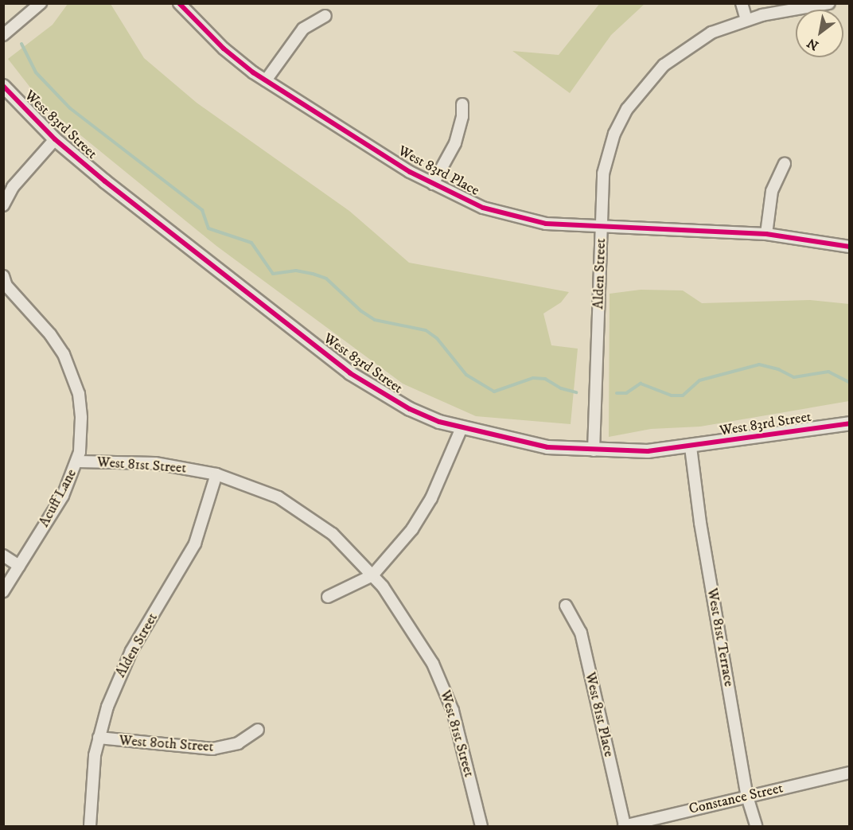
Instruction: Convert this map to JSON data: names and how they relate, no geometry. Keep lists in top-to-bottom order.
{
  "streets": {
    "street": [
      "West 83rd Street",
      "West 83rd Place",
      "Alden Street",
      "West 81st Street",
      "Acuff Lane",
      "West 81st Terrace",
      "West 81st Place",
      "West 80th Street",
      "Constance Street"
    ]
  },
  "crossings": [
    ["West 83rd Street", "Alden Street"],
    ["West 83rd Street", "West 81st Terrace"],
    ["West 83rd Place", "Alden Street"],
    ["Alden Street", "West 81st Street"],
    ["Alden Street", "West 80th Street"],
    ["West 81st Street", "Acuff Lane"],
    ["West 81st Terrace", "Constance Street"],
    ["West 81st Place", "Constance Street"]
  ],
  "north": "bottom left"
}
